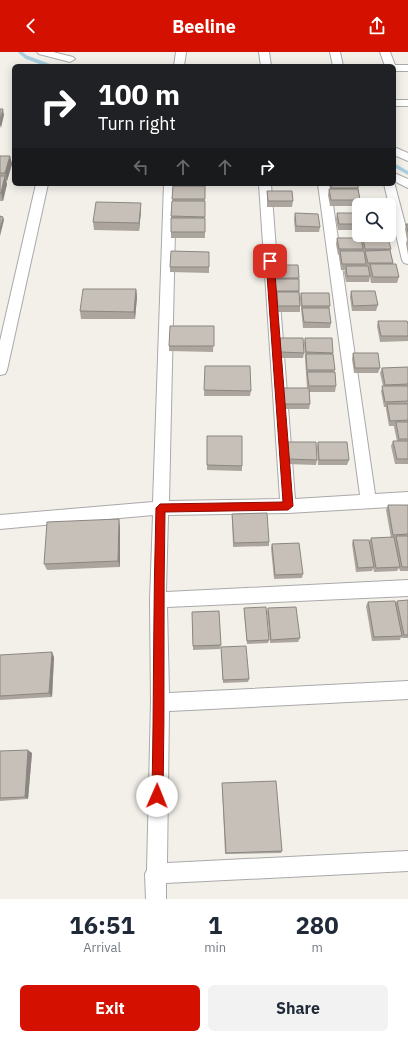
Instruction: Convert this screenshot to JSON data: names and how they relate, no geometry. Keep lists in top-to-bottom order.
{
  "page": {
    "header": "Beeline",
    "turn": ["100 m", "Turn right"],
    "eta": [
      "16:51",
      "Arrival",
      "1",
      "min",
      "280",
      "m"
    ],
    "buttons": ["Exit", "Share"]
  }
}
